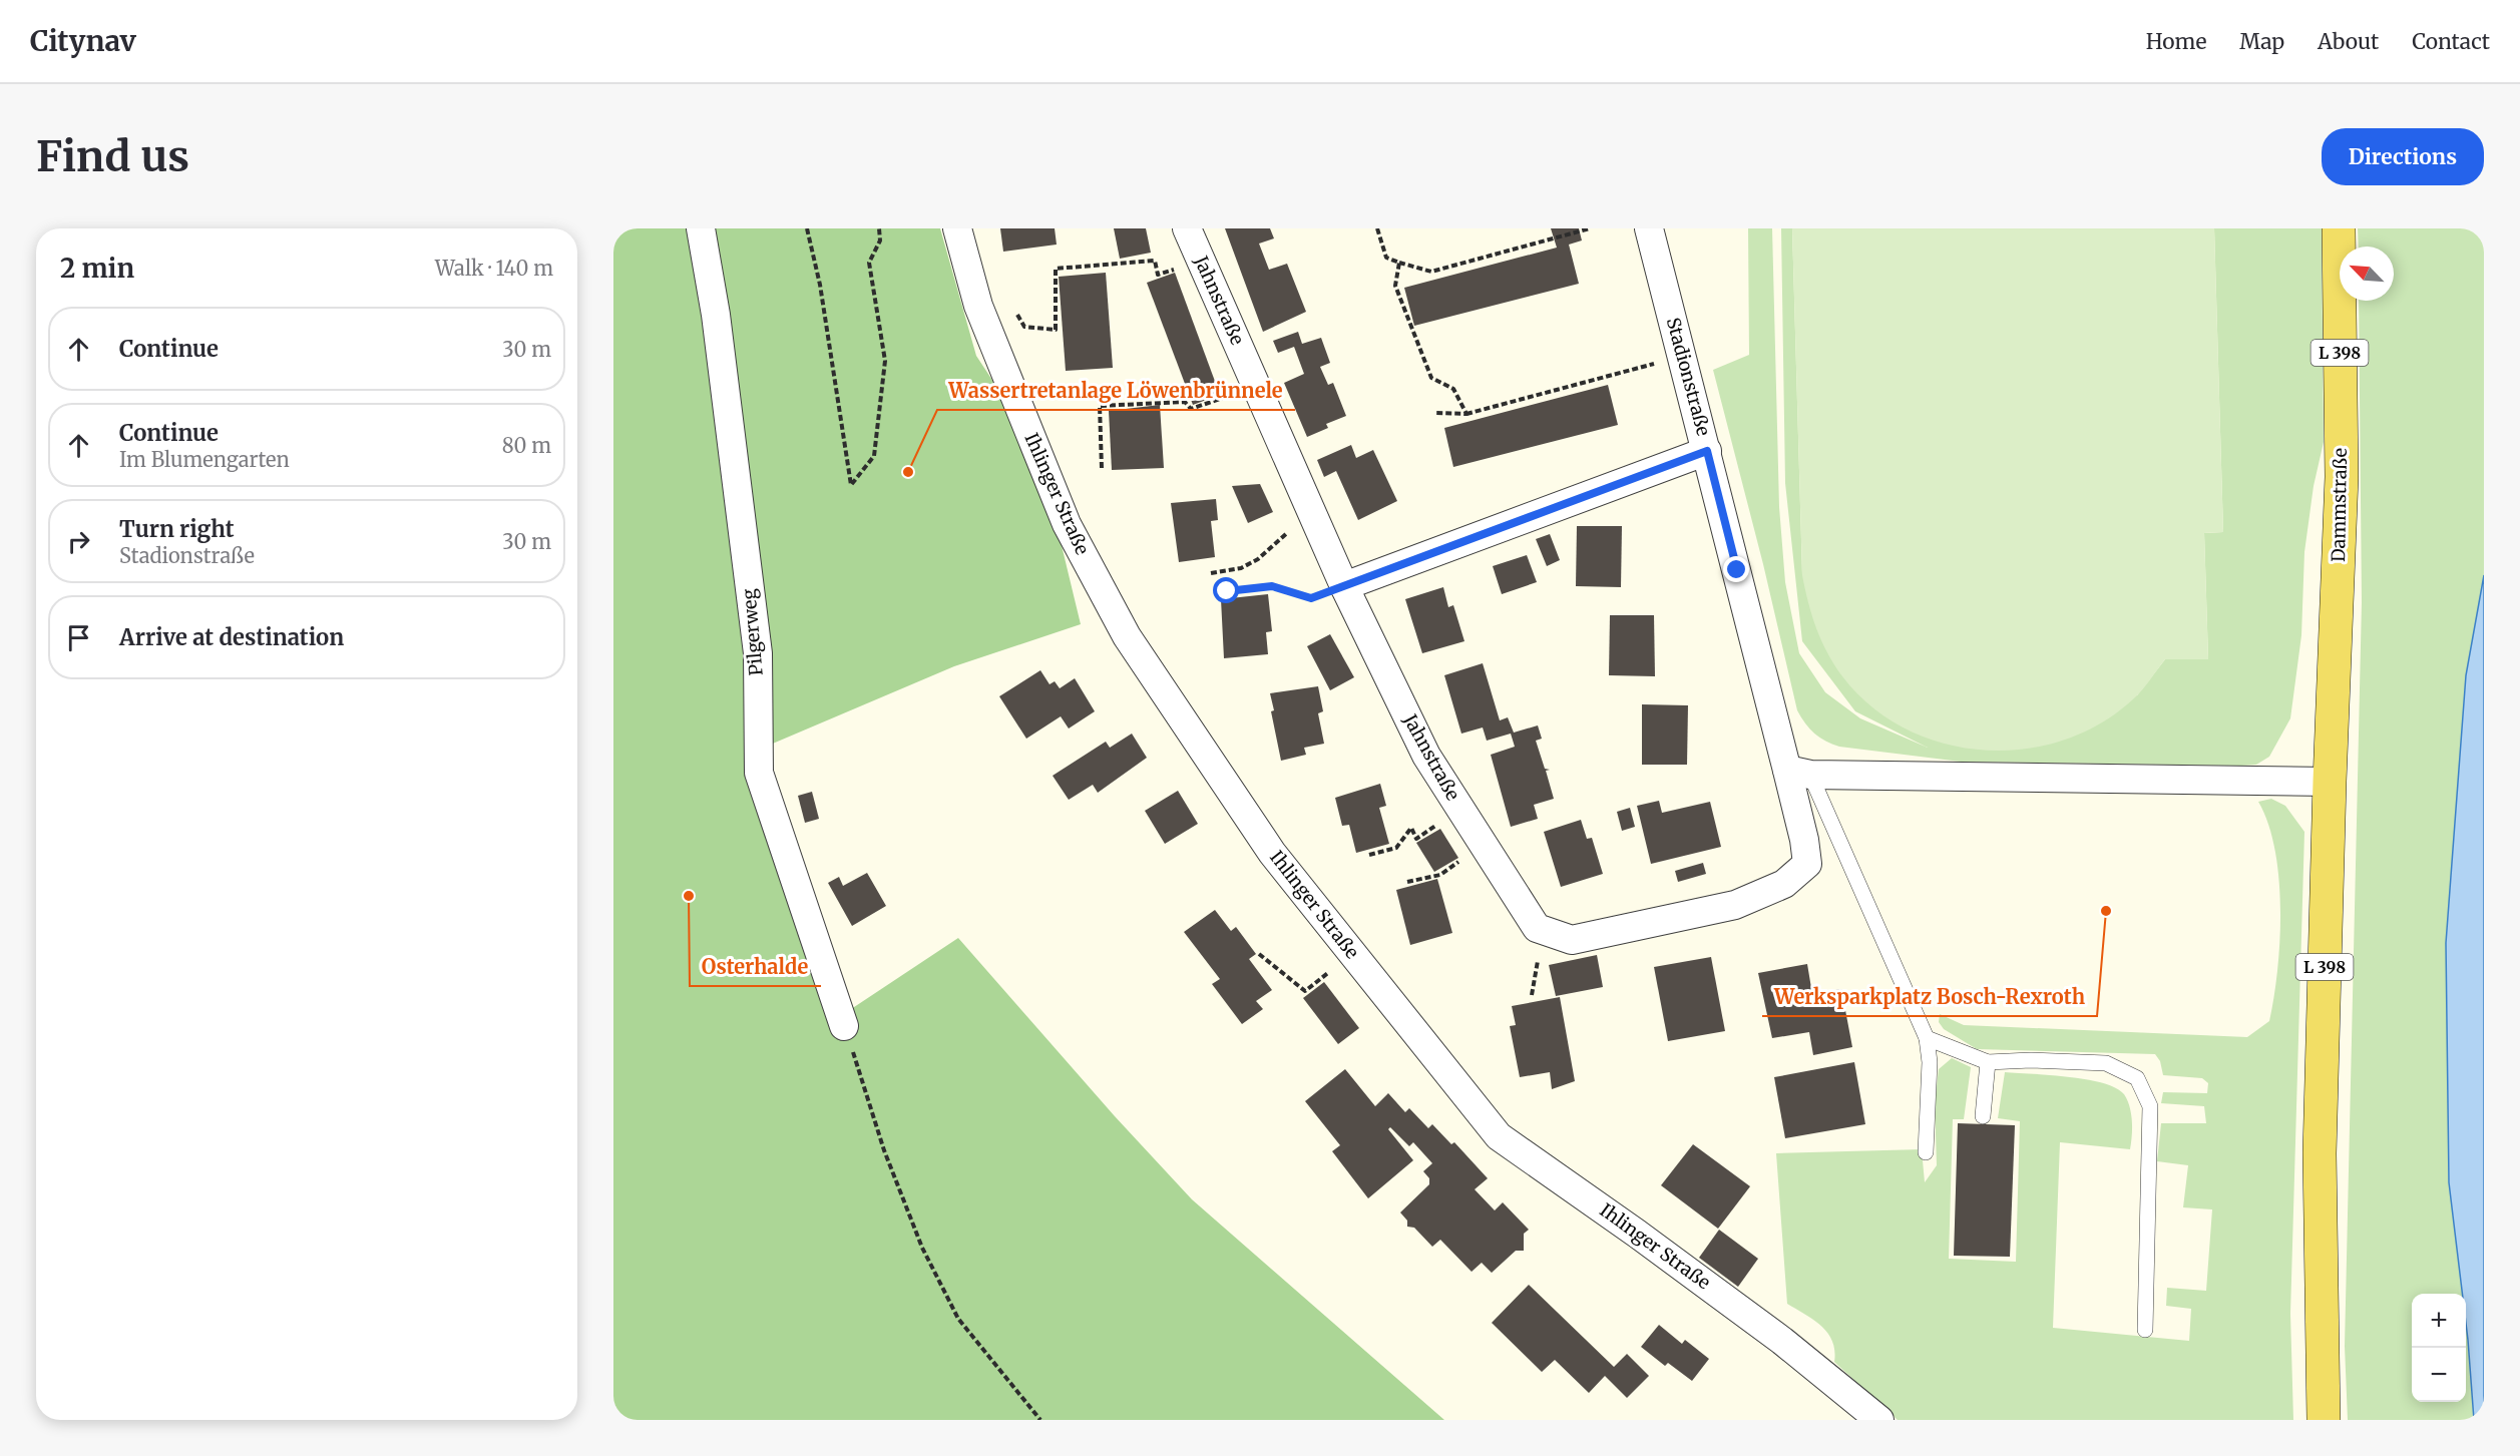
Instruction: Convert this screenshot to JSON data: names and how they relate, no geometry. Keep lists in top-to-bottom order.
{
  "streets": {
    "main road": ["L 398", "Dammstraße"],
    "street": [
      "Jahnstraße",
      "Stadionstraße",
      "Ihlinger Straße",
      "Pilgerweg"
    ]
  },
  "crossings": [
    ["Jahnstraße", "Stadionstraße"],
    ["L 398", "Dammstraße"]
  ],
  "places": ["Wassertretanlage Löwenbrünnele", "Osterhalde", "Werksparkplatz Bosch-Rexroth"],
  "north": "top left",
  "page": {
    "header": "Citynav",
    "nav": [
      "Home",
      "Map",
      "About",
      "Contact"
    ],
    "buttons": "Directions",
    "title": "Find us",
    "heading": ["2 min", "Walk · 140 m"],
    "list": [
      ["Continue", "30 m"],
      ["Continue", "Im Blumengarten", "80 m"],
      ["Turn right", "Stadionstraße", "30 m"],
      "Arrive at destination"
    ],
    "map_buttons": ["+", "−"]
  }
}
